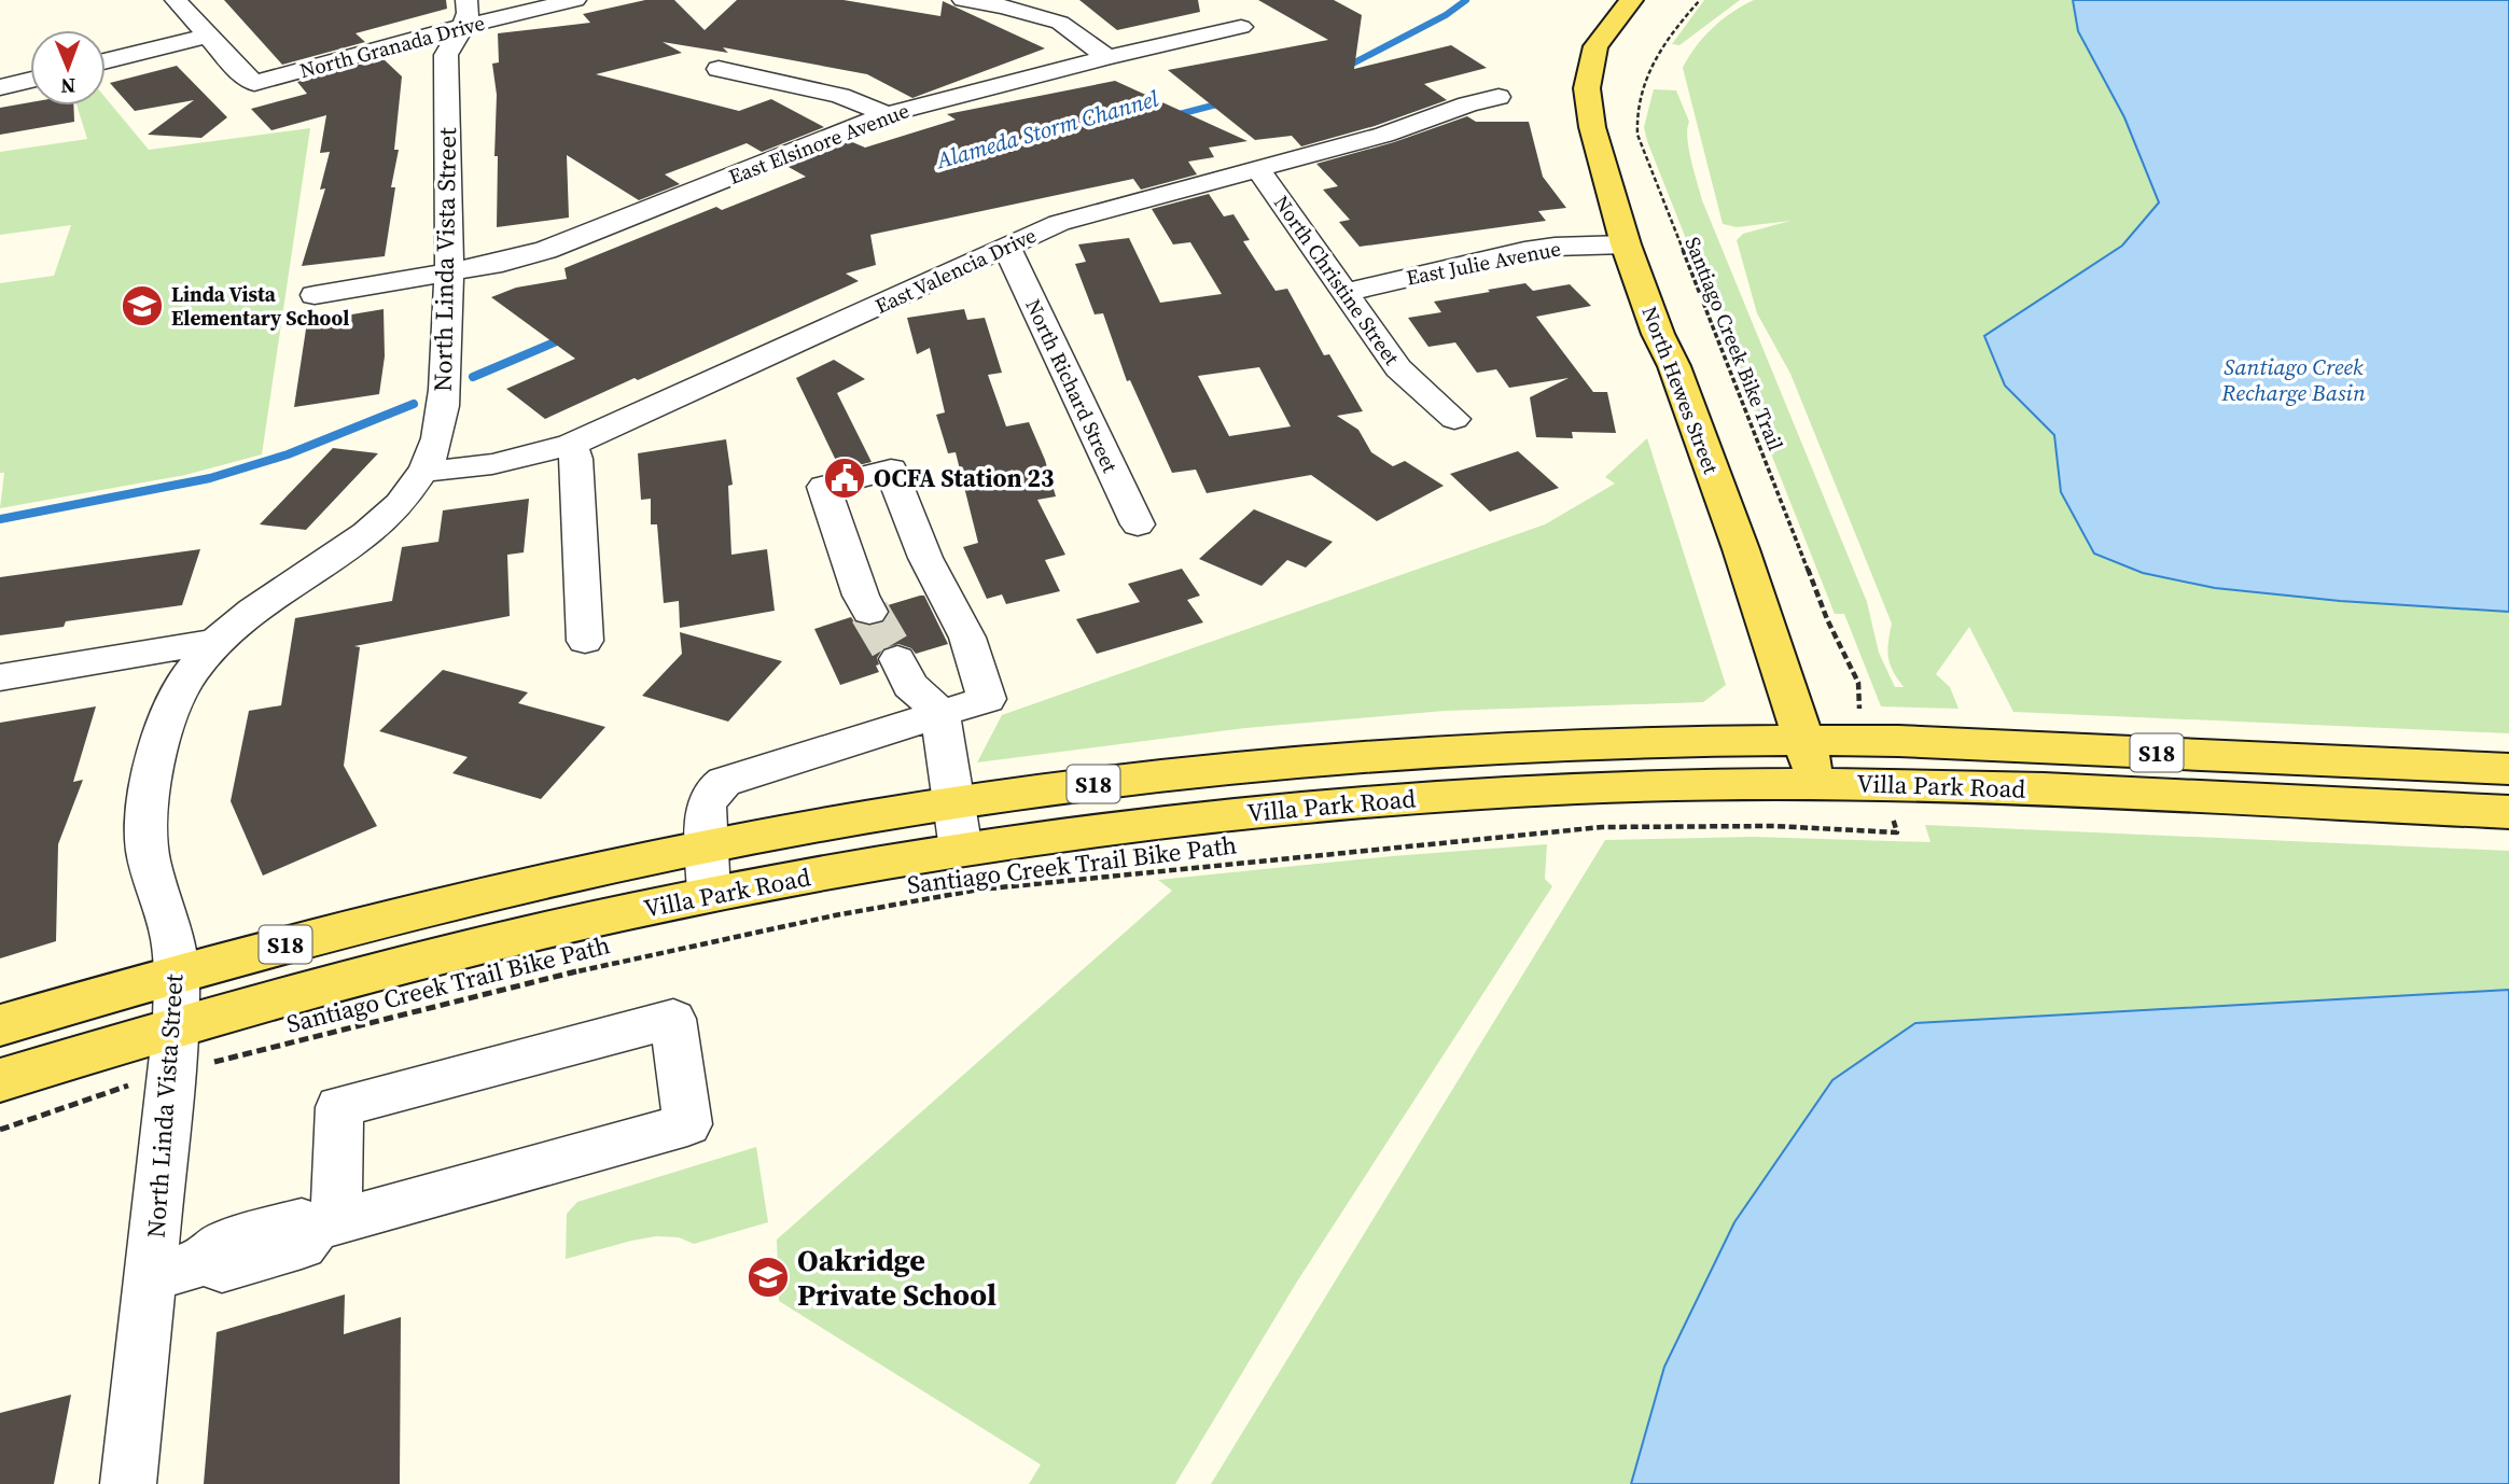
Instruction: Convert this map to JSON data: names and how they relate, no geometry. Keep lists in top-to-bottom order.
{
  "streets": {
    "main road": ["North Hewes Street", "S18", "Villa Park Road"],
    "street": [
      "North Granada Drive",
      "East Elsinore Avenue",
      "North Linda Vista Street",
      "East Julie Avenue",
      "East Valencia Drive",
      "North Christine Street",
      "North Richard Street"
    ],
    "path": ["Santiago Creek Bike Trail", "Santiago Creek Trail Bike Path"]
  },
  "crossings": [
    ["North Granada Drive", "North Linda Vista Street"],
    ["East Elsinore Avenue", "North Linda Vista Street"],
    ["North Linda Vista Street", "East Valencia Drive"],
    ["North Linda Vista Street", "S18"],
    ["North Linda Vista Street", "Villa Park Road"],
    ["East Julie Avenue", "North Christine Street"],
    ["East Julie Avenue", "North Hewes Street"],
    ["East Valencia Drive", "North Christine Street"],
    ["East Valencia Drive", "North Richard Street"],
    ["North Hewes Street", "Villa Park Road"],
    ["S18", "Villa Park Road"]
  ],
  "water": ["Alameda Storm Channel", "Santiago Creek Recharge Basin"],
  "places": {
    "school or university": ["Linda Vista Elementary School", "Oakridge Private School"],
    "public building": ["OCFA Station 23"]
  },
  "north": "bottom"
}
